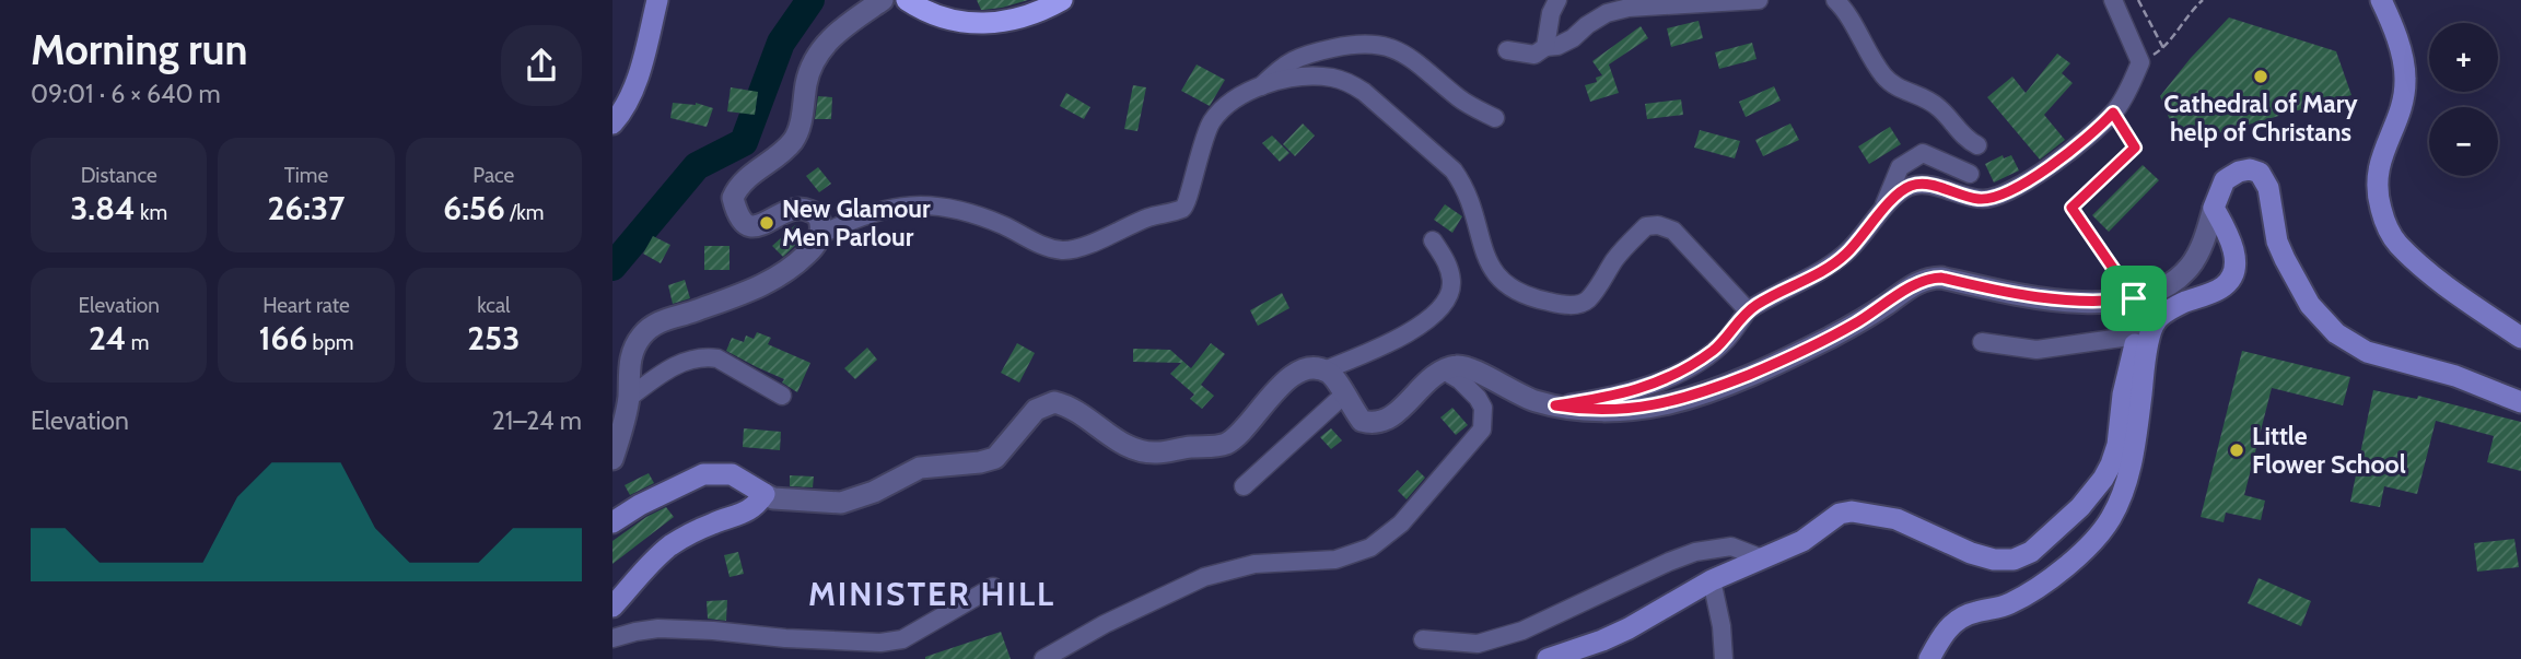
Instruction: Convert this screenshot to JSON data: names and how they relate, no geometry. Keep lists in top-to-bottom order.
{
  "districts": ["MINISTER HILL"],
  "places": ["Cathedral of Mary help of Christans", "New Glamour Men Parlour", "Little Flower School"],
  "page": {
    "heading": ["Morning run", "09:01 · 6 × 640 m"],
    "map_buttons": ["+", "−"],
    "stats": [
      ["Distance", "3.84 km"],
      ["Time", "26:37"],
      ["Pace", "6:56 /km"],
      ["Elevation", "24 m"],
      ["Heart rate", "166 bpm"],
      ["kcal", "253"]
    ],
    "chart": ["Elevation", "21–24 m"]
  }
}
